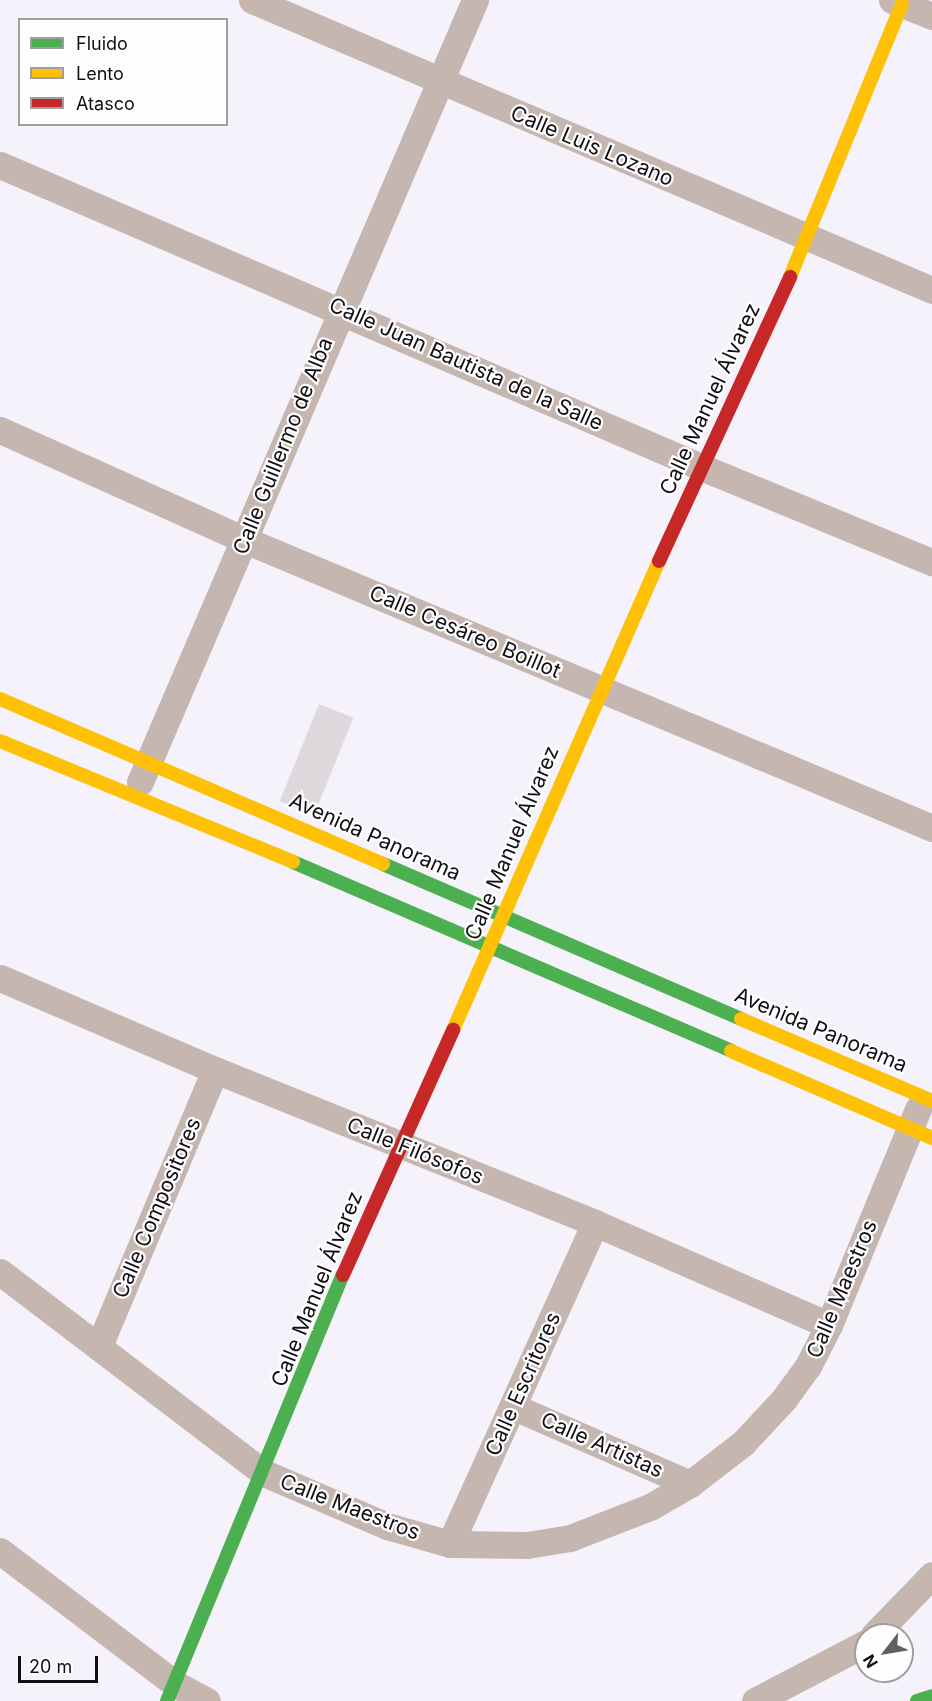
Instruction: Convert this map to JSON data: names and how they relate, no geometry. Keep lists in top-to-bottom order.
{
  "streets": {
    "street": [
      "Calle Luis Lozano",
      "Calle Juan Bautista de la Salle",
      "Calle Manuel Álvarez",
      "Calle Guillermo de Alba",
      "Calle Cesáreo Boillot",
      "Avenida Panorama",
      "Calle Filósofos",
      "Calle Compositores",
      "Calle Maestros",
      "Calle Escritores",
      "Calle Artistas"
    ]
  },
  "crossings": [
    ["Calle Luis Lozano", "Calle Manuel Álvarez"],
    ["Calle Luis Lozano", "Calle Guillermo de Alba"],
    ["Calle Juan Bautista de la Salle", "Calle Manuel Álvarez"],
    ["Calle Juan Bautista de la Salle", "Calle Guillermo de Alba"],
    ["Calle Manuel Álvarez", "Calle Cesáreo Boillot"],
    ["Calle Manuel Álvarez", "Avenida Panorama"],
    ["Calle Manuel Álvarez", "Calle Filósofos"],
    ["Calle Manuel Álvarez", "Calle Maestros"],
    ["Calle Guillermo de Alba", "Calle Cesáreo Boillot"],
    ["Calle Guillermo de Alba", "Avenida Panorama"],
    ["Avenida Panorama", "Calle Maestros"],
    ["Calle Filósofos", "Calle Compositores"],
    ["Calle Filósofos", "Calle Maestros"],
    ["Calle Filósofos", "Calle Escritores"],
    ["Calle Compositores", "Calle Maestros"],
    ["Calle Maestros", "Calle Escritores"],
    ["Calle Maestros", "Calle Artistas"],
    ["Calle Escritores", "Calle Artistas"]
  ],
  "legend": ["Fluido", "Lento", "Atasco"],
  "scale_bar": "20 m",
  "north": "bottom left"
}
